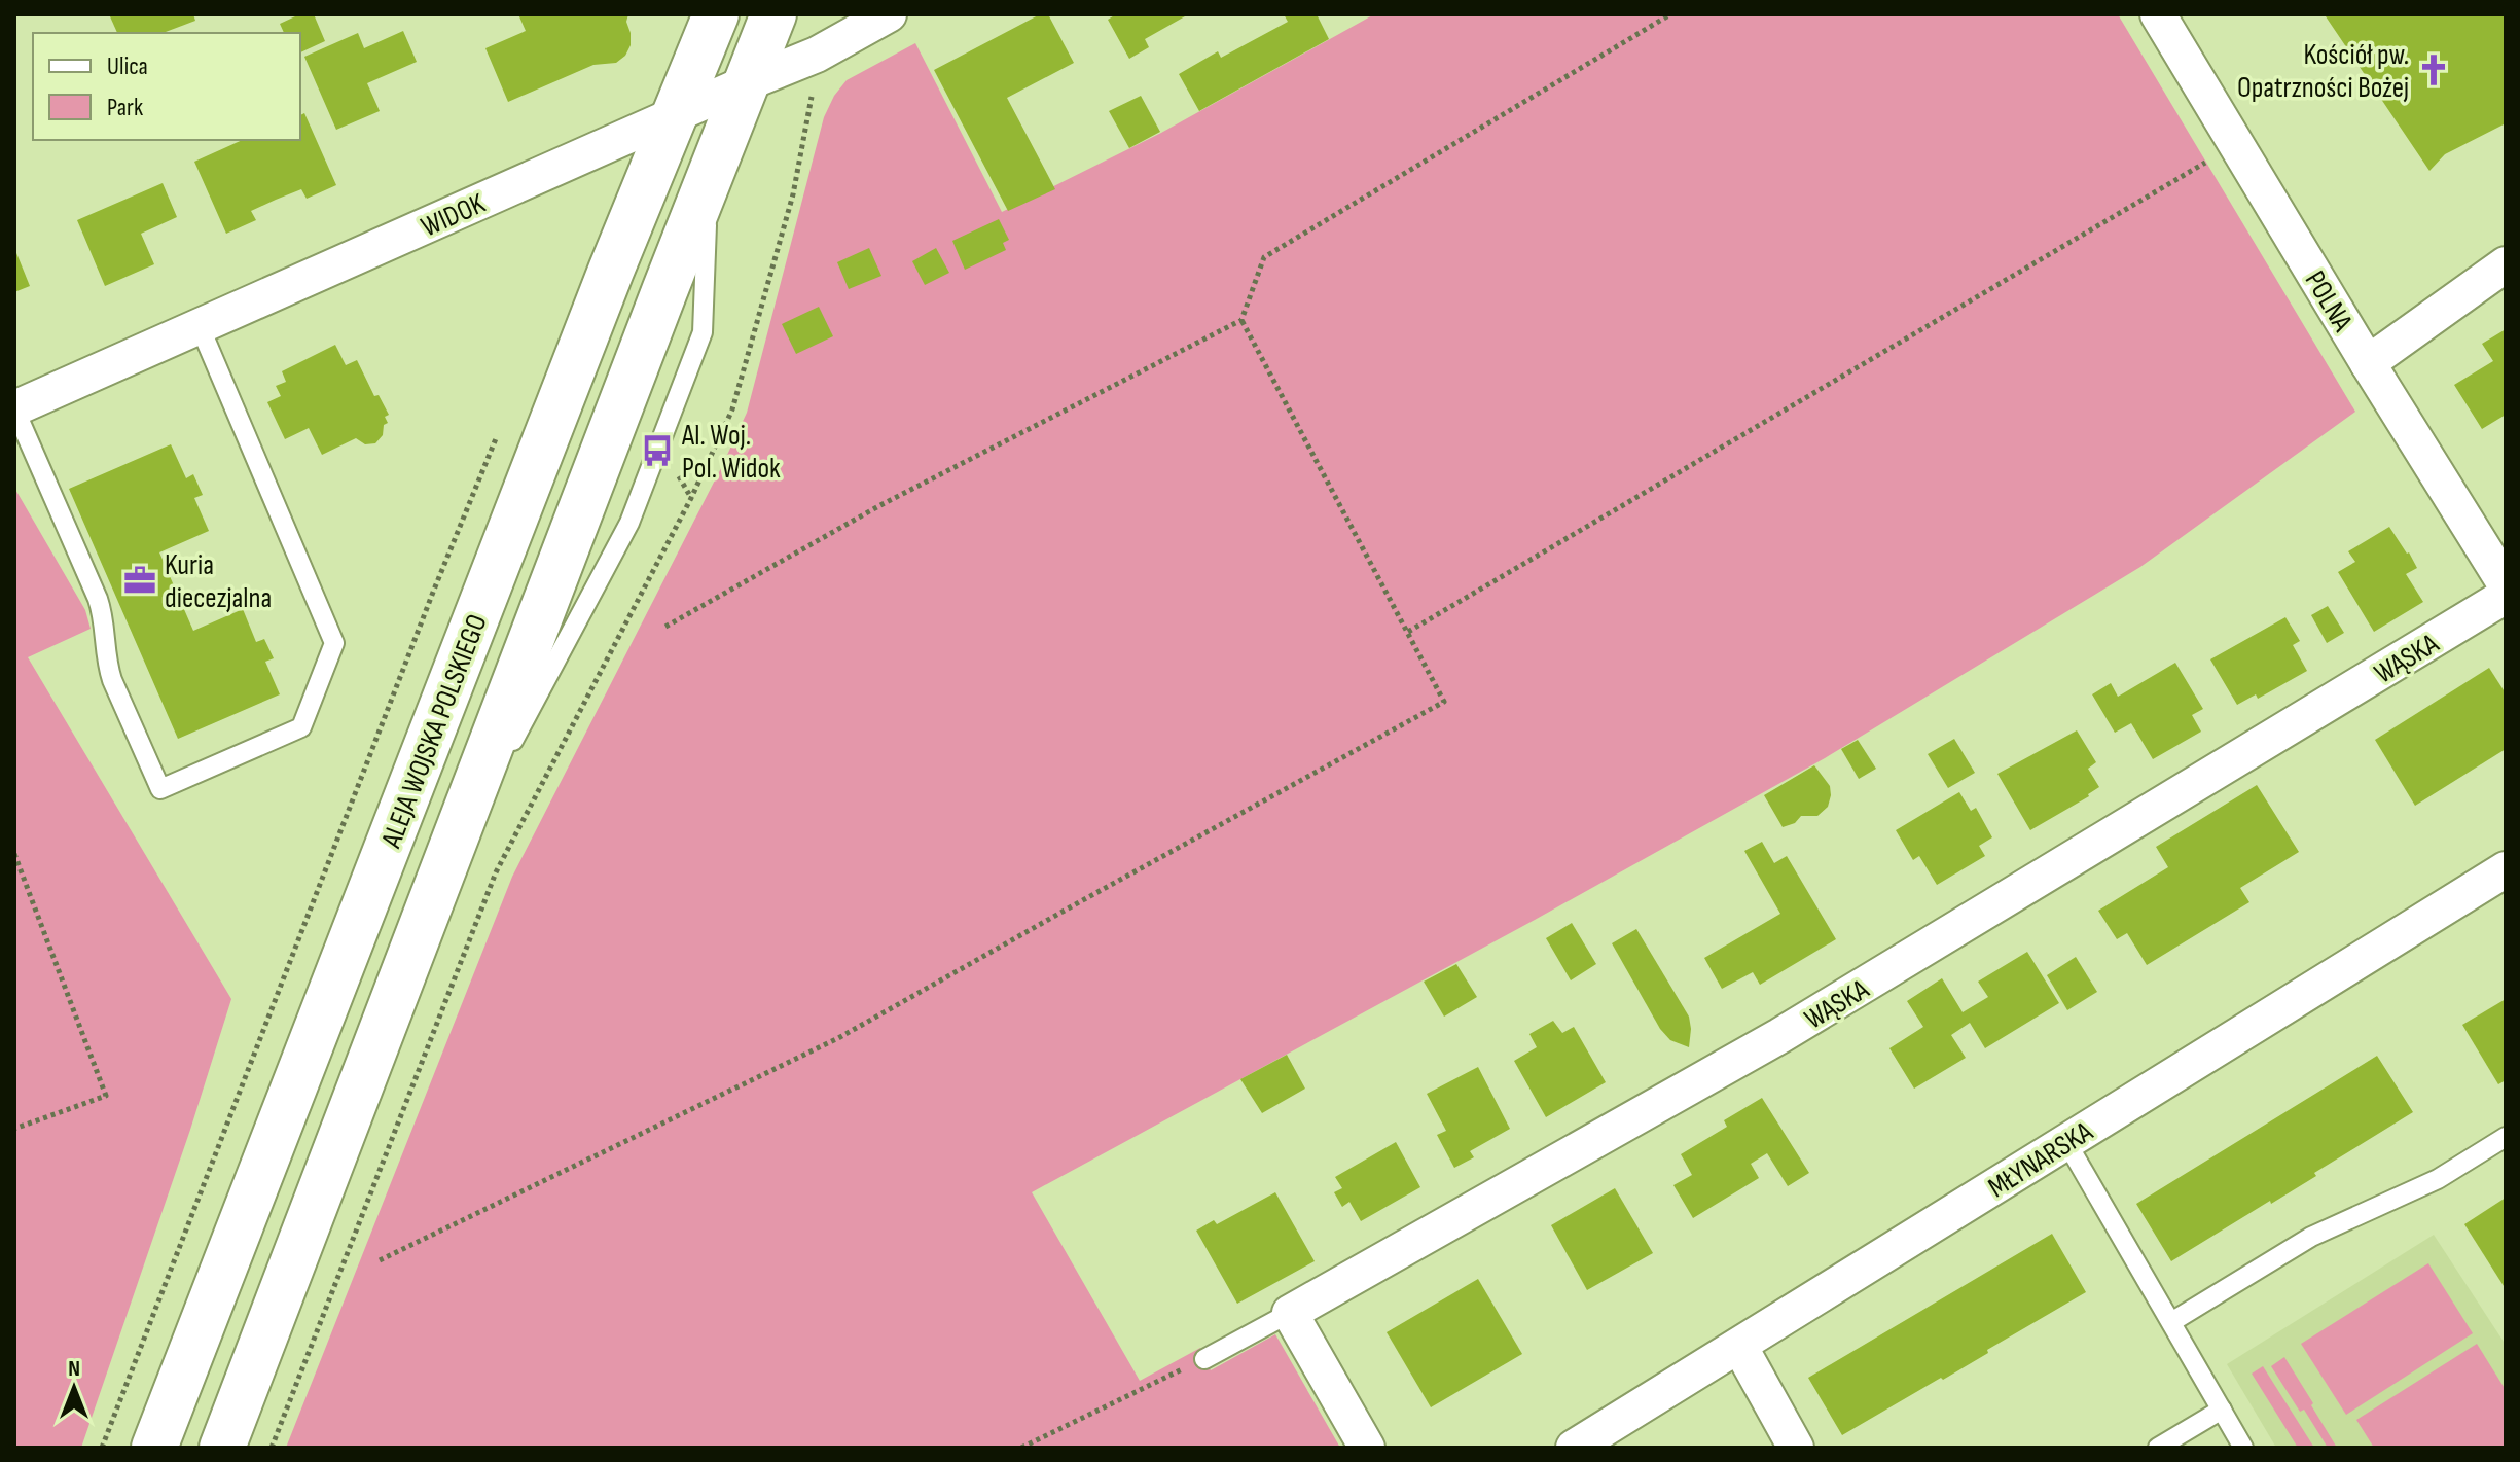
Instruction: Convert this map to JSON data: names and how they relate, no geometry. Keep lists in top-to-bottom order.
{
  "streets": {
    "main road": ["ALEJA WOJSKA POLSKIEGO"],
    "street": [
      "WIDOK",
      "POLNA",
      "WĄSKA",
      "MŁYNARSKA"
    ]
  },
  "crossings": [
    ["WIDOK", "ALEJA WOJSKA POLSKIEGO"]
  ],
  "places": {
    "church": ["Kościół pw. Opatrzności Bożej"],
    "bus stop": ["Al. Woj. Pol. Widok"],
    "office": ["Kuria diecezjalna"]
  },
  "legend": ["Ulica", "Park"],
  "north": "top"
}
